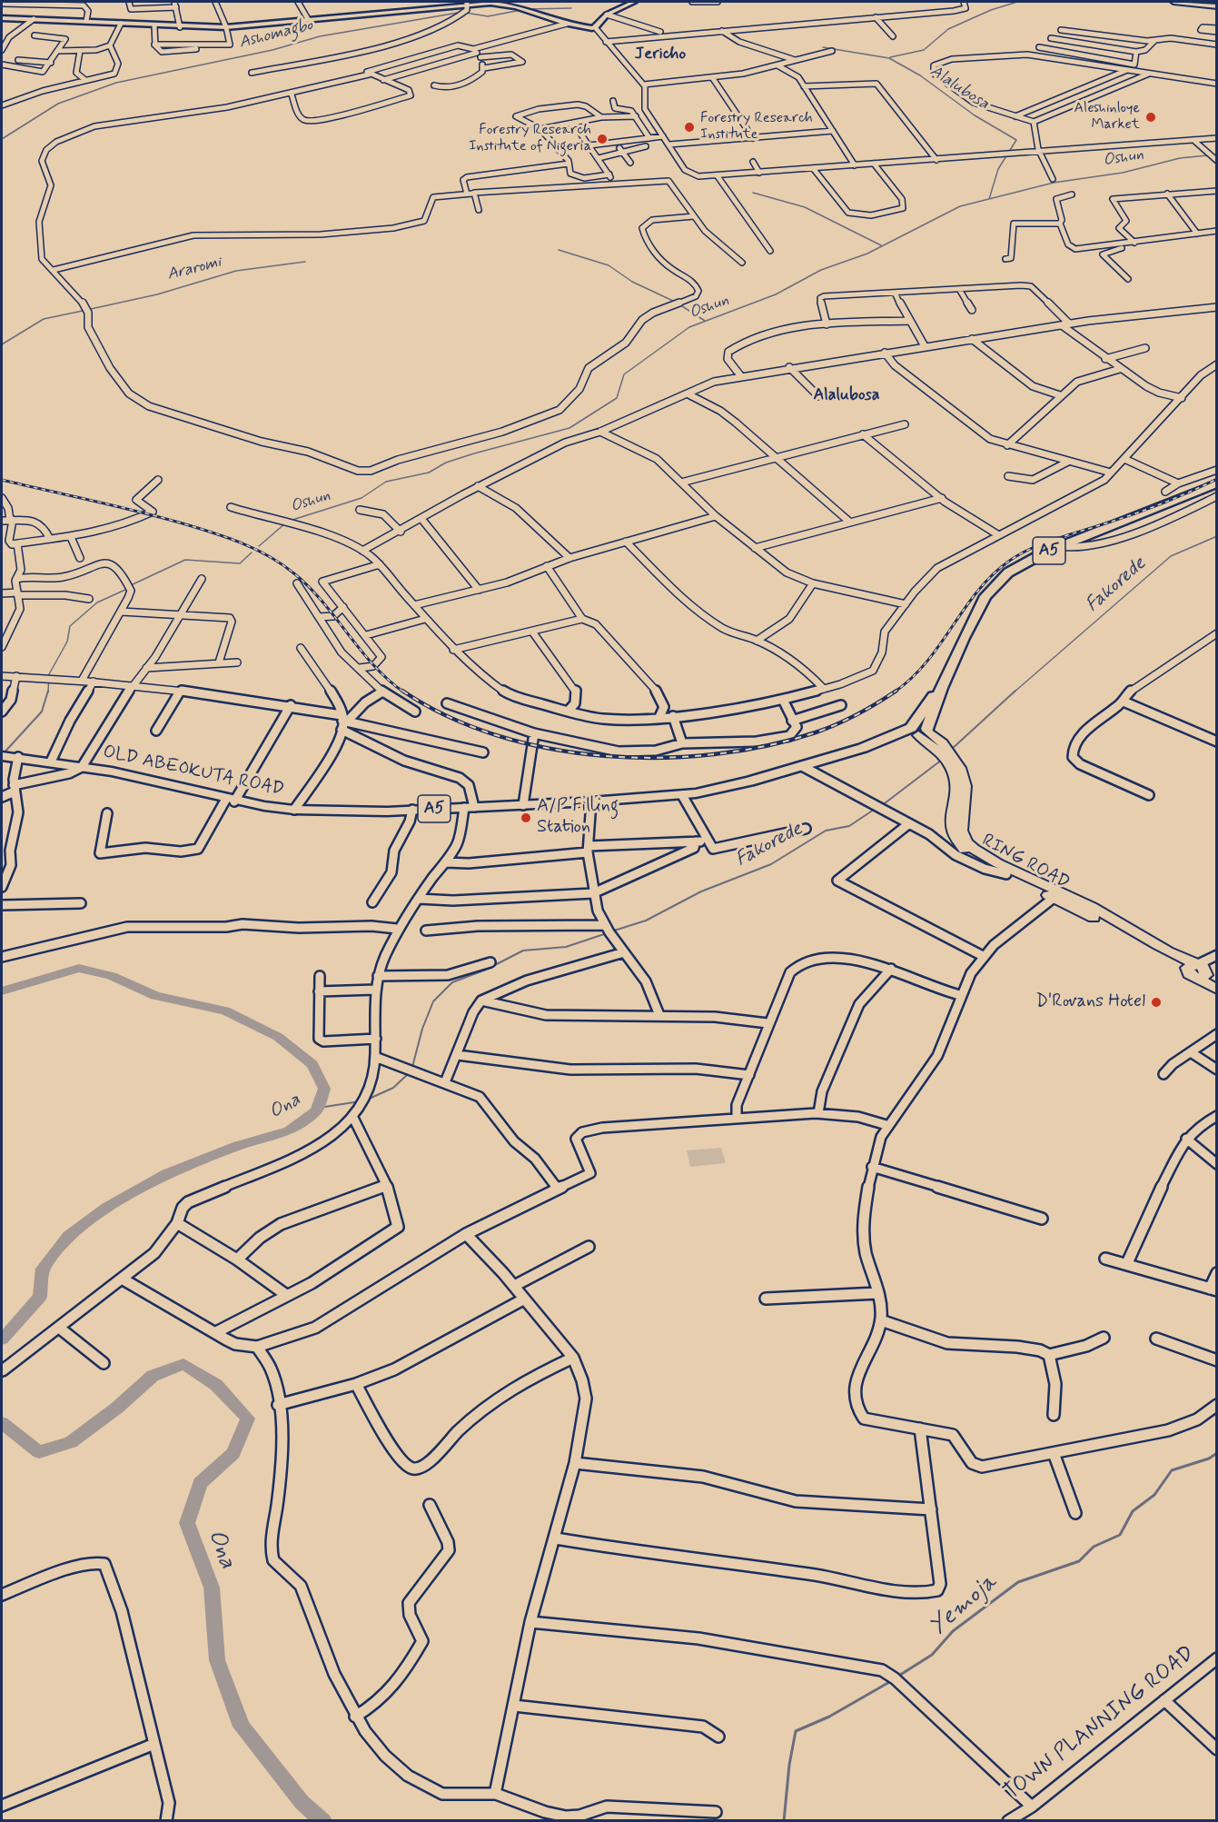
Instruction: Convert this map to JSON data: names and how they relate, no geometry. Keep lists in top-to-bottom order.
{
  "streets": {
    "highway": ["A5", "OLD ABEOKUTA ROAD"],
    "main road": ["RING ROAD"],
    "street": ["TOWN PLANNING ROAD"]
  },
  "crossings": [
    ["A5", "OLD ABEOKUTA ROAD"],
    ["A5", "RING ROAD"],
    ["OLD ABEOKUTA ROAD", "RING ROAD"]
  ],
  "districts": ["Jericho", "Alalubosa"],
  "water": [
    "Ashomagbo",
    "Alalubosa",
    "Oshun",
    "Araromi",
    "Fakorede",
    "Ona",
    "Yemoja"
  ],
  "places": [
    "Aleshinloye Market",
    "Forestry Research Institute",
    "Forestry Research Institute of Nigeria",
    "A/P Filling Station",
    "D'Rovans Hotel"
  ]
}
